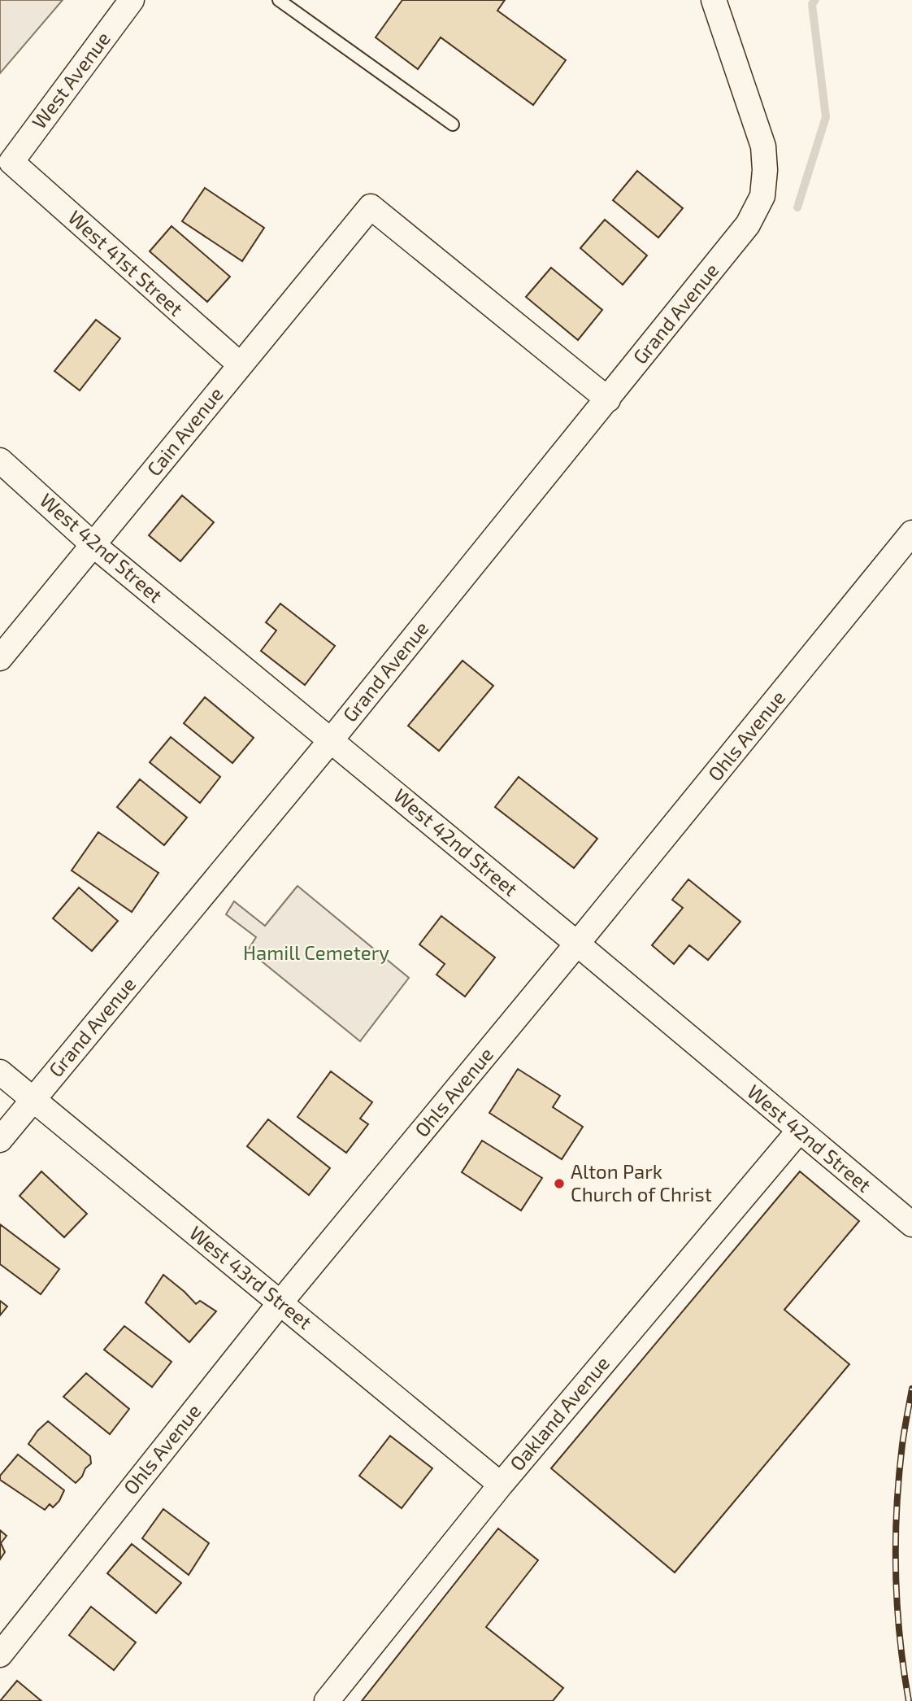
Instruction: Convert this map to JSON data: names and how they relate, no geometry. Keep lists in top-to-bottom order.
{
  "streets": {
    "street": [
      "West Avenue",
      "West 41st Street",
      "Grand Avenue",
      "Cain Avenue",
      "West 42nd Street",
      "Ohls Avenue",
      "West 43rd Street",
      "Oakland Avenue"
    ]
  },
  "crossings": [
    ["West Avenue", "West 41st Street"],
    ["West 41st Street", "Cain Avenue"],
    ["Grand Avenue", "Cain Avenue"],
    ["Grand Avenue", "West 42nd Street"],
    ["Grand Avenue", "West 43rd Street"],
    ["Cain Avenue", "West 42nd Street"],
    ["West 42nd Street", "Ohls Avenue"],
    ["West 42nd Street", "Oakland Avenue"],
    ["Ohls Avenue", "West 43rd Street"],
    ["West 43rd Street", "Oakland Avenue"]
  ],
  "parks": ["Hamill Cemetery"],
  "places": ["Alton Park Church of Christ"]
}
